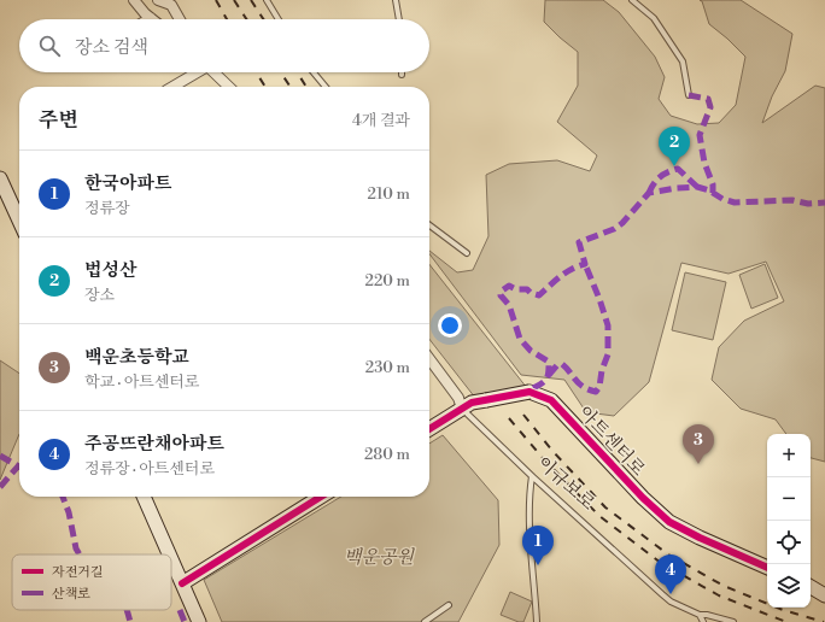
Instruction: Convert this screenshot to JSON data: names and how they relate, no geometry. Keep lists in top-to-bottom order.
{
  "streets": {
    "street": ["아트센터로", "이규보로"]
  },
  "crossings": [
    ["아트센터로", "이규보로"]
  ],
  "parks": ["백운공원"],
  "legend": ["자전거길", "산책로"],
  "page": {
    "search": "장소 검색",
    "heading": ["주변", "4개 결과"],
    "pins": [
      "2",
      "3",
      "1",
      "4"
    ],
    "list": [
      {
        "mark": "1",
        "name": "한국아파트",
        "note": "정류장",
        "value": "210 m"
      },
      {
        "mark": "2",
        "name": "법성산",
        "note": "장소",
        "value": "220 m"
      },
      {
        "mark": "3",
        "name": "백운초등학교",
        "note": "학교 · 아트센터로",
        "value": "230 m"
      },
      {
        "mark": "4",
        "name": "주공뜨란채아파트",
        "note": "정류장 · 아트센터로",
        "value": "280 m"
      }
    ],
    "map_buttons": ["+", "−"]
  }
}
